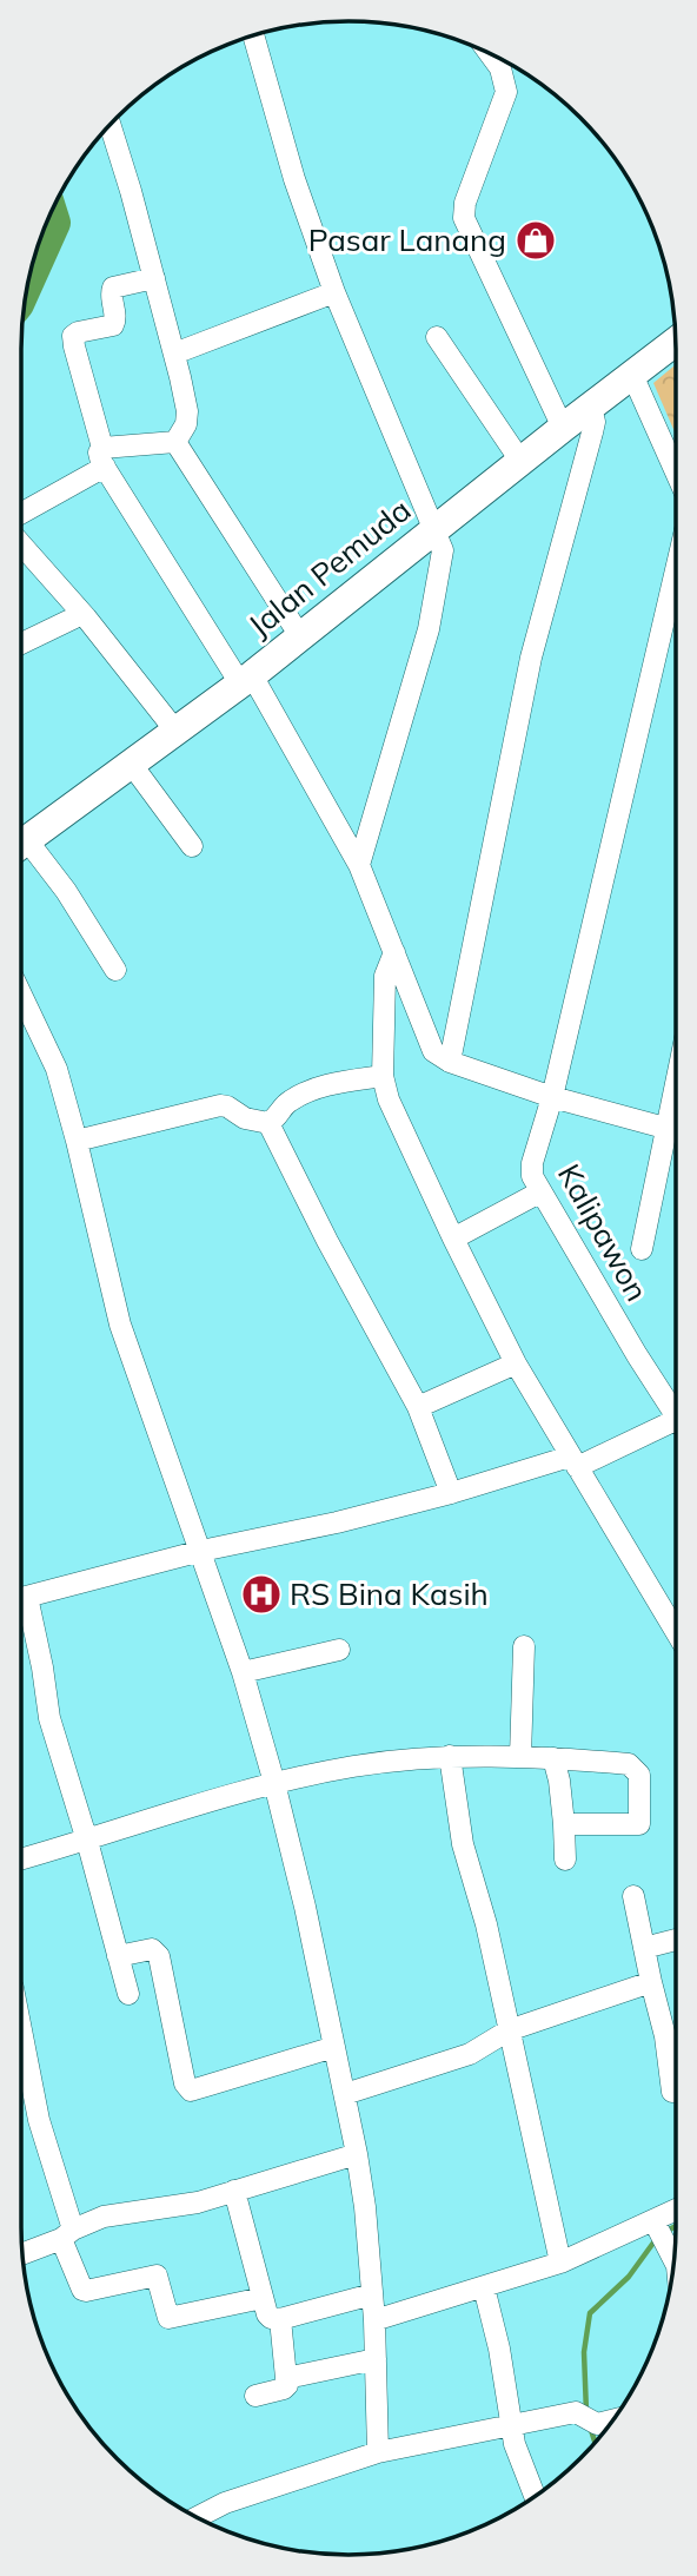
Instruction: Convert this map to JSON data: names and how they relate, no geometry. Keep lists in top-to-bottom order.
{
  "streets": {
    "main road": ["Jalan Pemuda"],
    "street": ["Kalipawon"]
  },
  "places": {
    "shop": ["Pasar Lanang"],
    "hospital": ["RS Bina Kasih"]
  }
}
